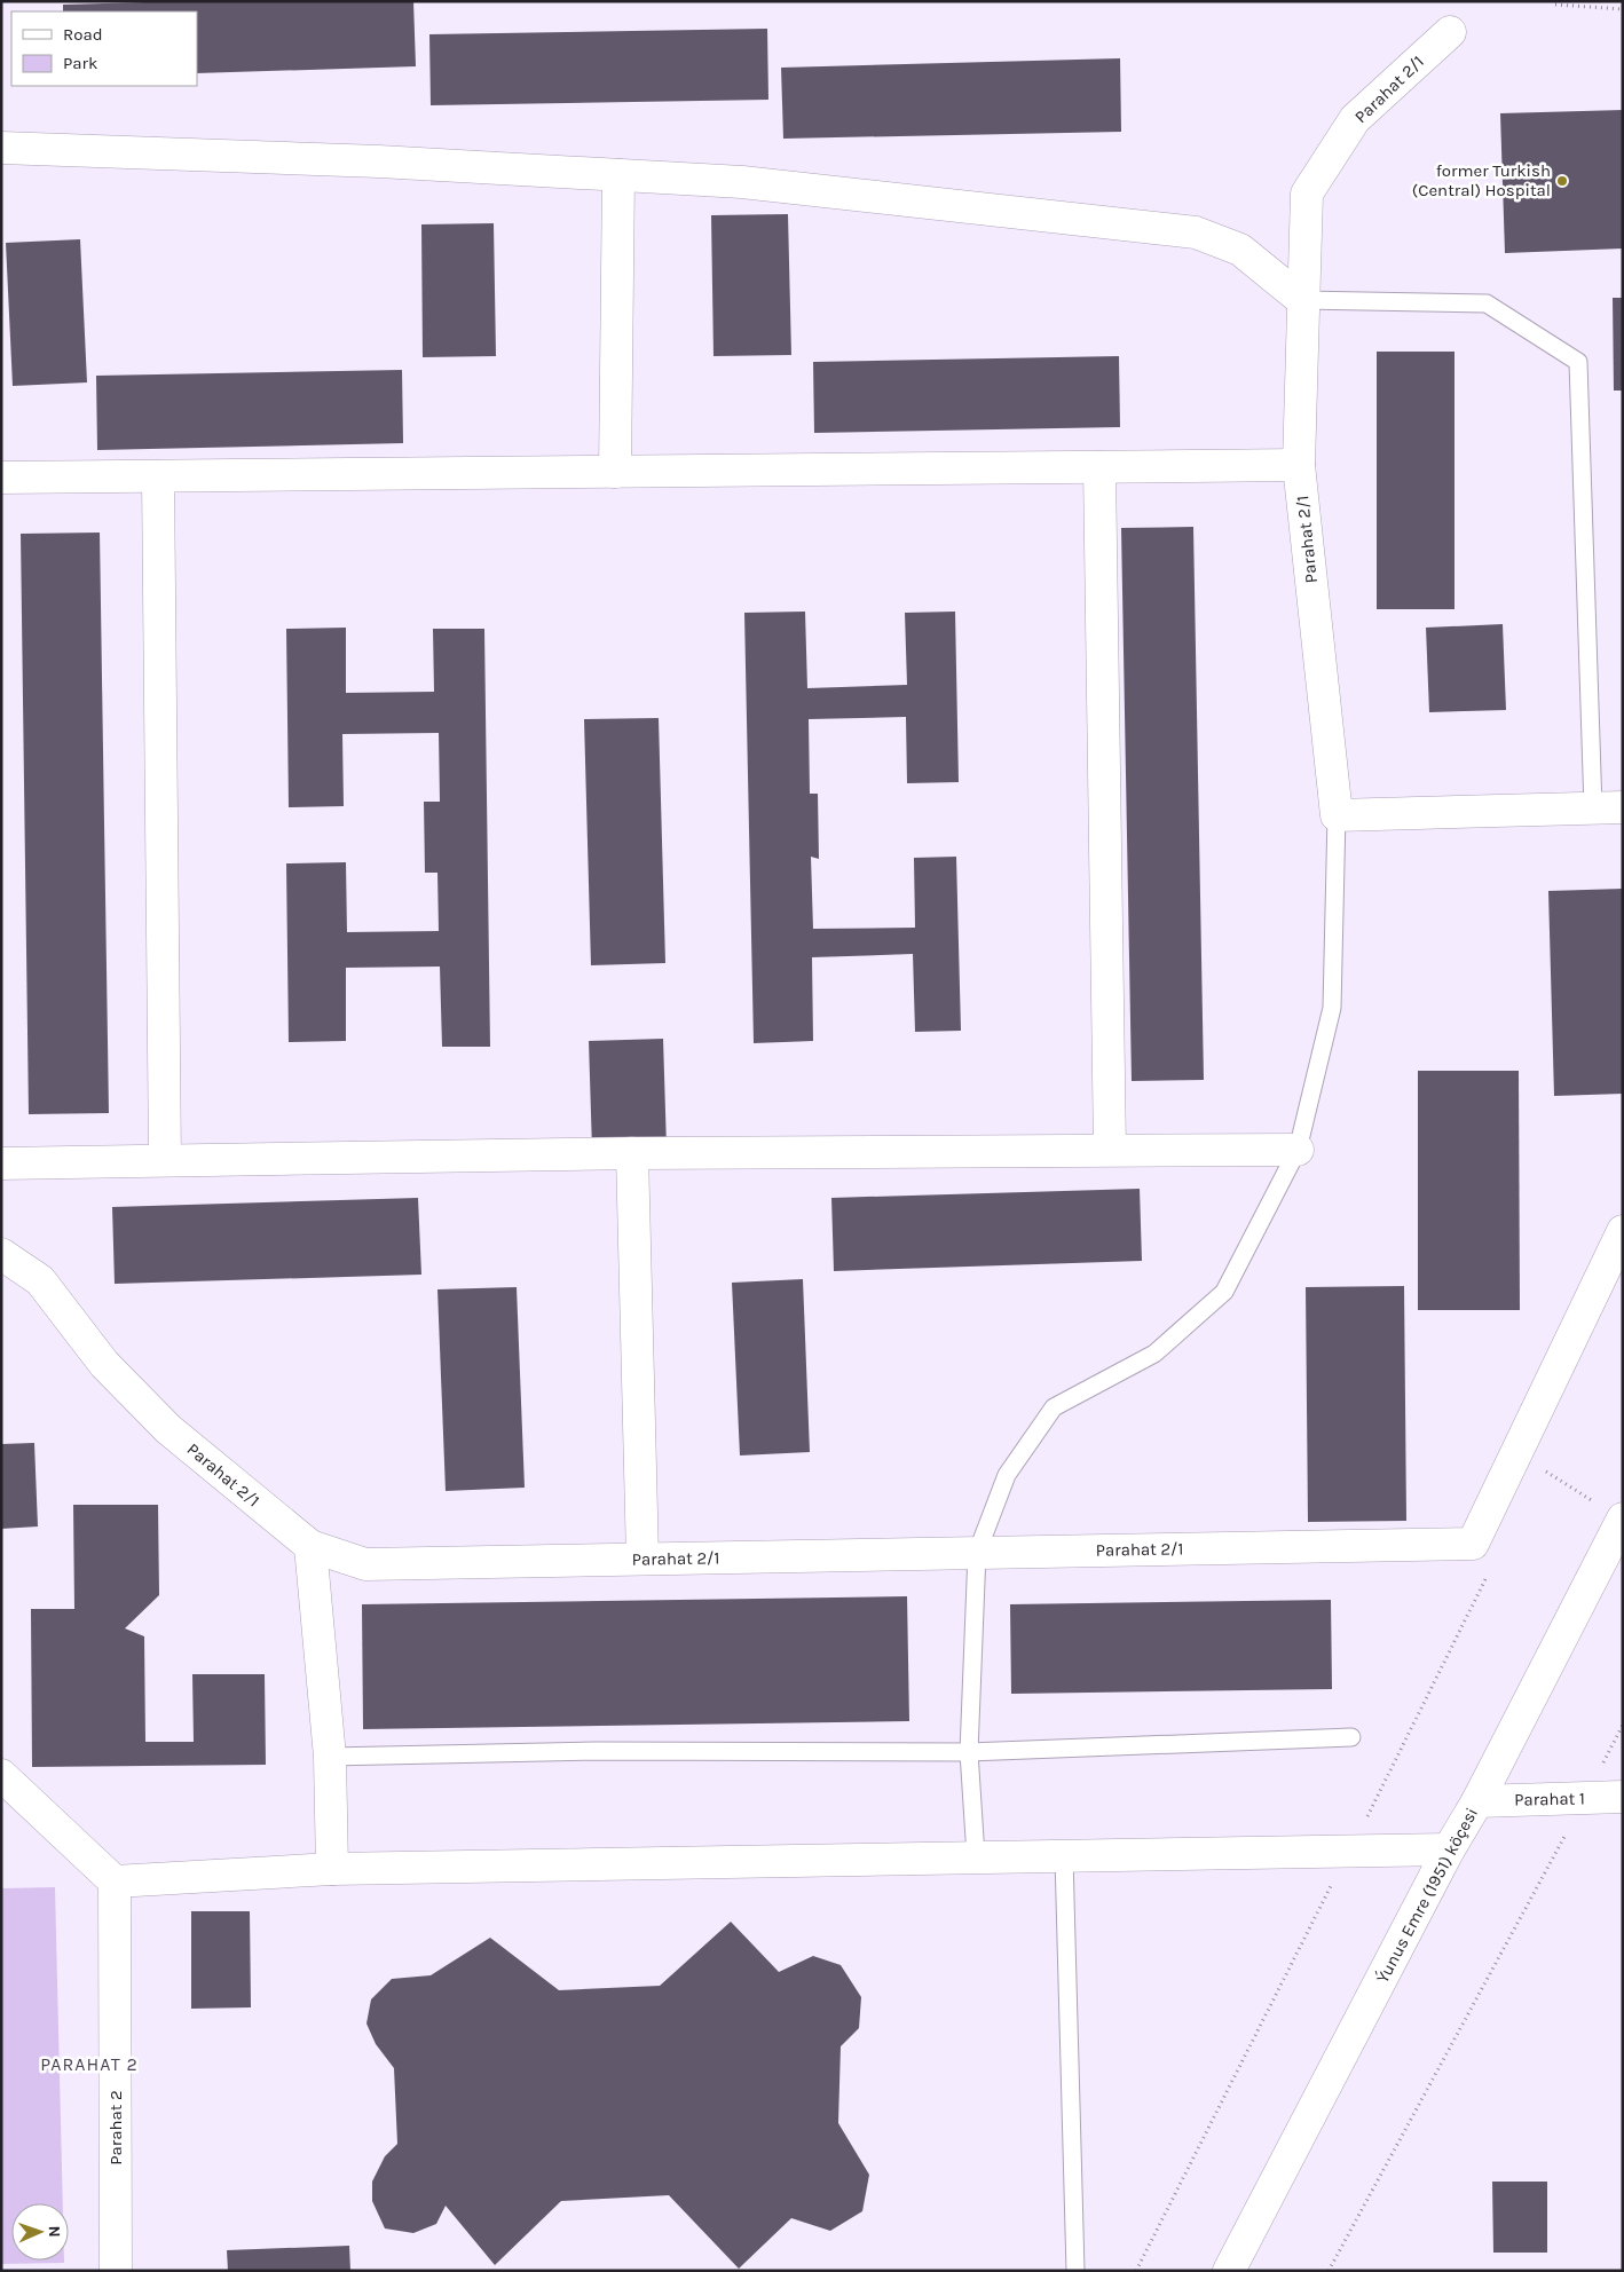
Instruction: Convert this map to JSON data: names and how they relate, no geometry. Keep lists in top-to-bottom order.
{
  "streets": {
    "street": [
      "Parahat 2/1",
      "Parahat 1",
      "Ýunus Emre (1951) köçesi",
      "Parahat 2"
    ]
  },
  "crossings": [
    ["Parahat 1", "Ýunus Emre (1951) köçesi"]
  ],
  "districts": ["PARAHAT 2"],
  "places": ["former Turkish (Central) Hospital"],
  "legend": ["Road", "Park"],
  "north": "right"
}
